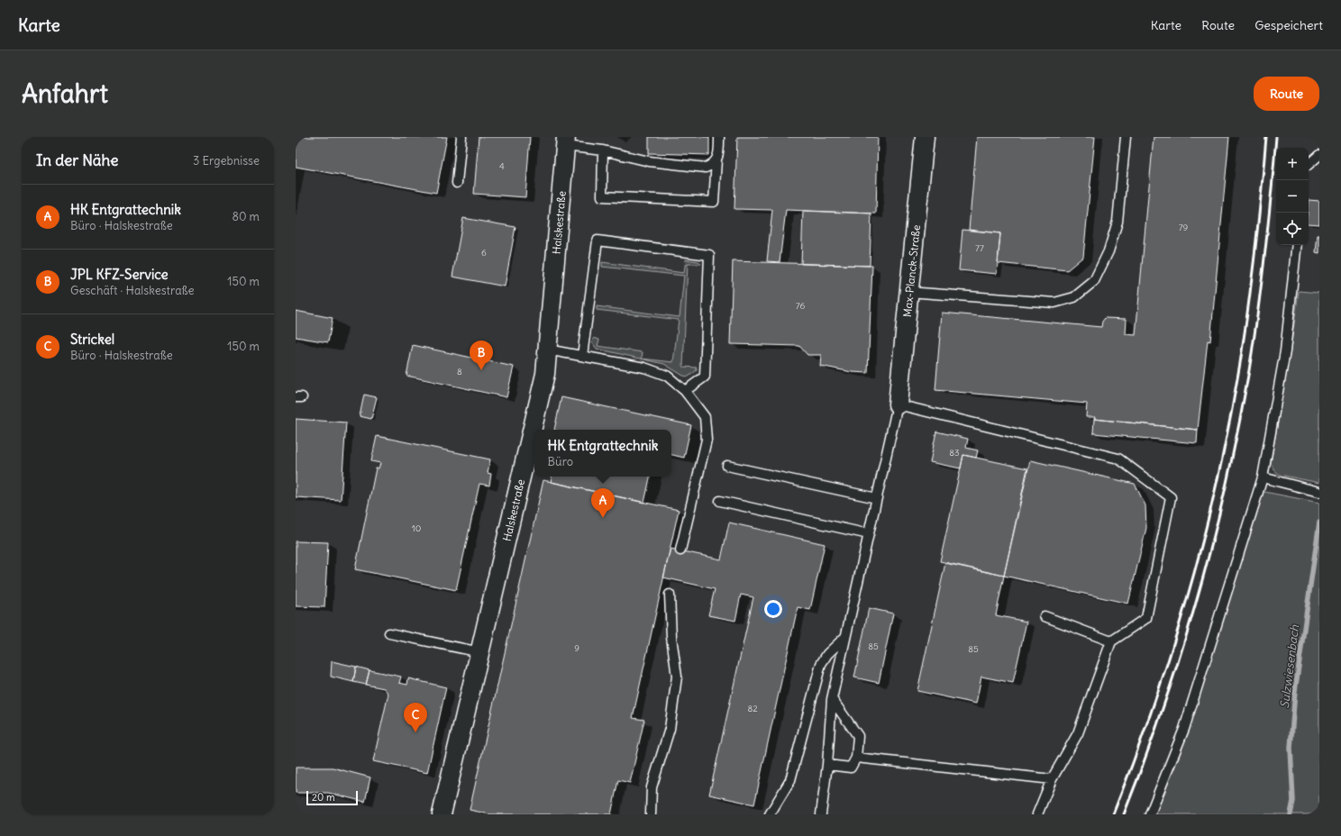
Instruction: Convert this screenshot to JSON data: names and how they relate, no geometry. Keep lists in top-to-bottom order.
{
  "streets": {
    "street": ["Halskestraße", "Max-Planck-Straße"]
  },
  "water": ["Sulzwiesenbach"],
  "house_numbers": [
    "4",
    "79",
    "77",
    "6",
    "76",
    "8",
    "83",
    "10",
    "85",
    "9",
    "85",
    "82"
  ],
  "scale_bar": "20 m",
  "page": {
    "header": "Karte",
    "nav": ["Karte", "Route", "Gespeichert"],
    "buttons": "Route",
    "title": "Anfahrt",
    "heading": ["In der Nähe", "3 Ergebnisse"],
    "map_buttons": ["+", "−"],
    "list": [
      {
        "mark": "A",
        "name": "HK Entgrattechnik",
        "note": "Büro · Halskestraße",
        "value": "80 m"
      },
      {
        "mark": "B",
        "name": "JPL KFZ-Service",
        "note": "Geschäft · Halskestraße",
        "value": "150 m"
      },
      {
        "mark": "C",
        "name": "Strickel",
        "note": "Büro · Halskestraße",
        "value": "150 m"
      }
    ],
    "pins": ["B", "A", "C"],
    "popup": ["HK Entgrattechnik", "Büro"],
    "scale": "20 m"
  }
}
